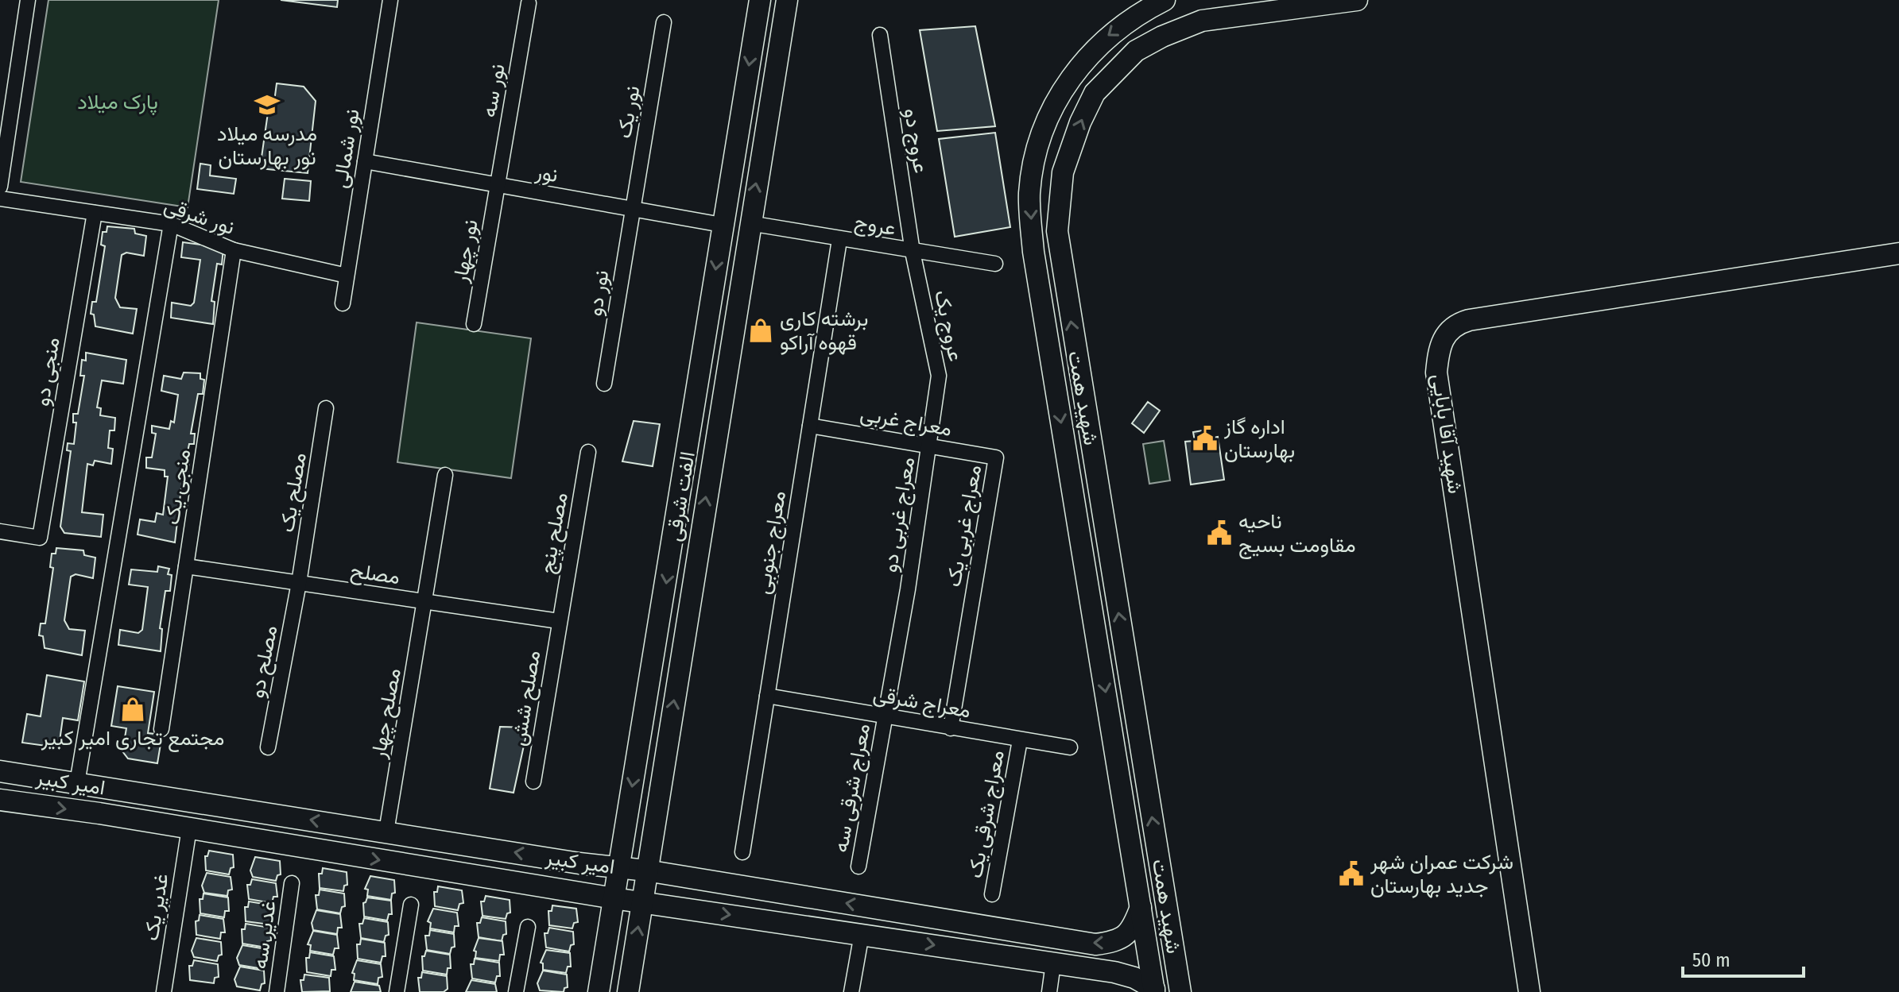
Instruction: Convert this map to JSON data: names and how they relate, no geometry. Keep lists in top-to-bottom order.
{
  "streets": {
    "street": [
      "نور سه",
      "نور یک",
      "عروج دو",
      "نور شمالی",
      "نور",
      "نور شرقی",
      "عروج",
      "نور چهار",
      "نور دو",
      "عروج یک",
      "منجی دو",
      "شهید همت",
      "معراج غربی",
      "شهید آقا بابایی",
      "منجی یک",
      "مصلح یک",
      "الفت شرقی",
      "معراج غربی دو",
      "معراج غربی یک",
      "مصلح پنج",
      "معراج جنوبی",
      "مصلح",
      "مصلح دو",
      "مصلح شش",
      "معراج شرقی",
      "مصلح چهار",
      "امیر کبیر",
      "معراج شرقی سه",
      "معراج شرقی یک",
      "غدیر یک",
      "غدیر سه"
    ]
  },
  "crossings": [
    ["نور سه", "نور"],
    ["نور سه", "نور چهار"],
    ["نور یک", "نور"],
    ["نور یک", "نور دو"],
    ["عروج دو", "عروج"],
    ["عروج دو", "عروج یک"],
    ["نور شمالی", "نور"],
    ["نور شمالی", "نور شرقی"],
    ["نور", "نور چهار"],
    ["نور", "نور دو"],
    ["نور", "الفت شرقی"],
    ["نور شرقی", "منجی دو"],
    ["نور شرقی", "منجی یک"],
    ["عروج", "عروج یک"],
    ["عروج", "الفت شرقی"],
    ["عروج", "معراج جنوبی"],
    ["عروج یک", "معراج غربی"],
    ["عروج یک", "معراج غربی دو"],
    ["شهید همت", "امیر کبیر"],
    ["معراج غربی", "معراج غربی دو"],
    ["معراج غربی", "معراج غربی یک"],
    ["معراج غربی", "معراج جنوبی"],
    ["منجی یک", "مصلح"],
    ["مصلح یک", "مصلح"],
    ["مصلح یک", "مصلح دو"],
    ["الفت شرقی", "امیر کبیر"],
    ["معراج غربی دو", "معراج شرقی"],
    ["معراج غربی دو", "معراج شرقی سه"],
    ["معراج غربی یک", "معراج شرقی"],
    ["مصلح پنج", "مصلح"],
    ["مصلح پنج", "مصلح شش"],
    ["معراج جنوبی", "معراج شرقی"],
    ["مصلح", "مصلح دو"],
    ["مصلح", "مصلح شش"],
    ["مصلح", "مصلح چهار"],
    ["معراج شرقی", "معراج شرقی سه"],
    ["معراج شرقی", "معراج شرقی یک"],
    ["مصلح چهار", "امیر کبیر"],
    ["امیر کبیر", "غدیر یک"]
  ],
  "parks": ["پارک میلاد"],
  "places": {
    "school or university": ["مدرسه میلاد نور بهارستان"],
    "shop": ["برشته کاری قهوه آراکو", "مجتمع تجاری امیر کبیر"],
    "public building": ["اداره گاز بهارستان", "ناحیه مقاومت بسیج", "شرکت عمران شهر جدید بهارستان"]
  },
  "scale_bar": "50 m"
}
